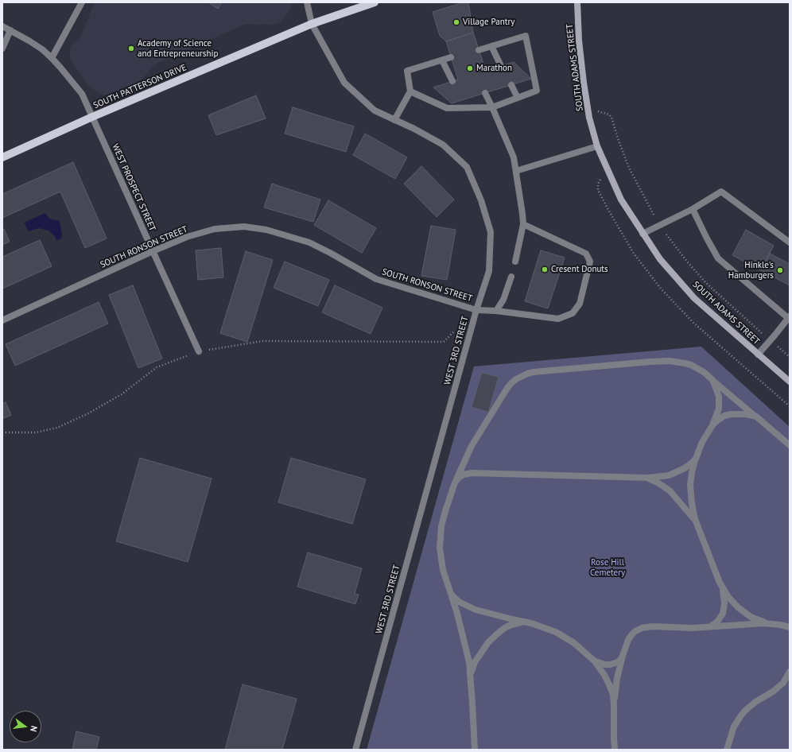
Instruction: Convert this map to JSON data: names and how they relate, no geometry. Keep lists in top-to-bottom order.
{
  "streets": {
    "main road": ["SOUTH ADAMS STREET", "SOUTH PATTERSON DRIVE"],
    "street": ["WEST PROSPECT STREET", "SOUTH RONSON STREET", "WEST 3RD STREET"]
  },
  "crossings": [
    ["SOUTH PATTERSON DRIVE", "WEST PROSPECT STREET"],
    ["SOUTH PATTERSON DRIVE", "WEST 3RD STREET"],
    ["WEST PROSPECT STREET", "SOUTH RONSON STREET"],
    ["SOUTH RONSON STREET", "WEST 3RD STREET"]
  ],
  "parks": ["Rose Hill Cemetery"],
  "places": [
    "Village Pantry",
    "Academy of Science and Entrepreneurship",
    "Marathon",
    "Cresent Donuts",
    "Hinkle's Hamburgers"
  ],
  "north": "right"
}
